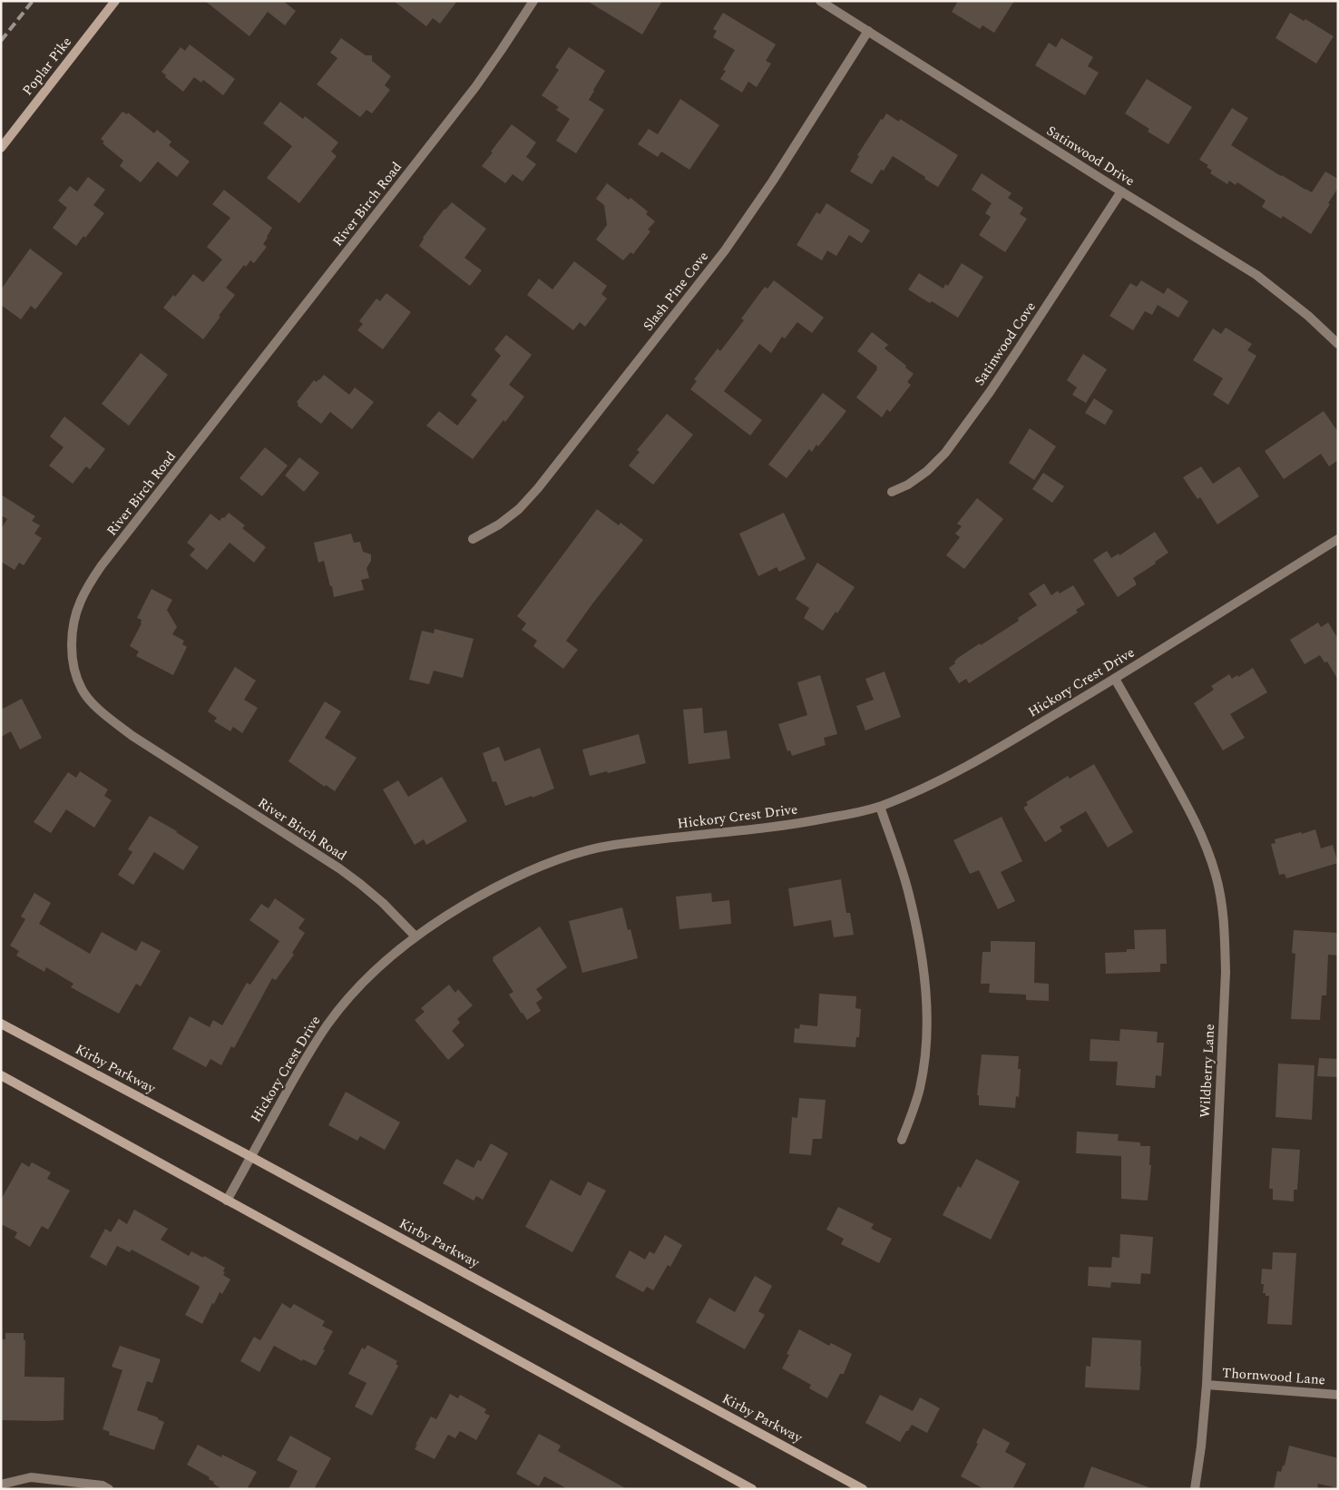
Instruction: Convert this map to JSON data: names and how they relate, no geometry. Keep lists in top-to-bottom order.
{
  "streets": {
    "main road": ["Poplar Pike", "Kirby Parkway"],
    "street": [
      "Satinwood Drive",
      "River Birch Road",
      "Slash Pine Cove",
      "Satinwood Cove",
      "Hickory Crest Drive",
      "Wildberry Lane",
      "Thornwood Lane"
    ]
  },
  "crossings": [
    ["Satinwood Drive", "Slash Pine Cove"],
    ["Satinwood Drive", "Satinwood Cove"],
    ["River Birch Road", "Hickory Crest Drive"],
    ["Hickory Crest Drive", "Kirby Parkway"],
    ["Hickory Crest Drive", "Wildberry Lane"],
    ["Wildberry Lane", "Thornwood Lane"]
  ]
}
